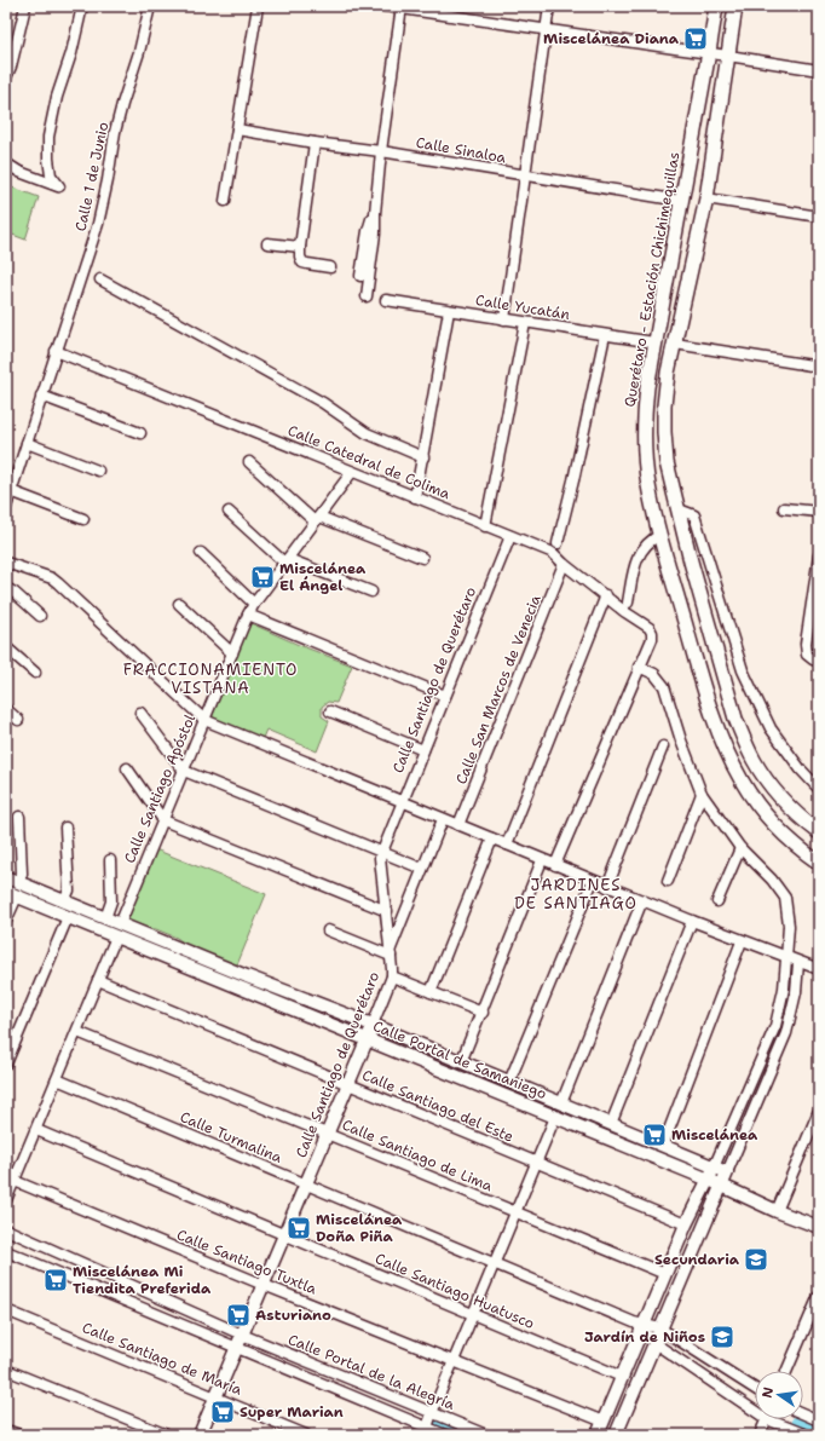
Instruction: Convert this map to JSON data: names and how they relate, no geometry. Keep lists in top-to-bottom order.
{
  "streets": {
    "main road": ["Querétaro - Estación Chichimequillas"],
    "street": [
      "Calle Sinaloa",
      "Calle 1 de Junio",
      "Calle Yucatán",
      "Calle Catedral de Colima",
      "Calle Santiago de Querétaro",
      "Calle San Marcos de Venecia",
      "Calle Santiago Apóstol",
      "Calle Portal de Samaniego",
      "Calle Santiago del Este",
      "Calle Turmalina",
      "Calle Santiago de Lima",
      "Calle Santiago Tuxtla",
      "Calle Santiago Huatusco",
      "Calle Santiago de María",
      "Calle Portal de la Alegría"
    ]
  },
  "crossings": [
    ["Calle Sinaloa", "Querétaro - Estación Chichimequillas"],
    ["Calle 1 de Junio", "Calle Catedral de Colima"],
    ["Querétaro - Estación Chichimequillas", "Calle Yucatán"],
    ["Calle Catedral de Colima", "Calle Santiago de Querétaro"],
    ["Calle Catedral de Colima", "Calle San Marcos de Venecia"],
    ["Calle Catedral de Colima", "Calle Santiago Apóstol"],
    ["Calle Santiago de Querétaro", "Calle Portal de Samaniego"],
    ["Calle Santiago de Querétaro", "Calle Santiago del Este"],
    ["Calle Santiago de Querétaro", "Calle Turmalina"],
    ["Calle Santiago de Querétaro", "Calle Santiago de Lima"],
    ["Calle Santiago de Querétaro", "Calle Santiago Tuxtla"],
    ["Calle Santiago de Querétaro", "Calle Santiago Huatusco"],
    ["Calle Santiago de Querétaro", "Calle Santiago de María"],
    ["Calle Santiago de Querétaro", "Calle Portal de la Alegría"],
    ["Calle Santiago Apóstol", "Calle Portal de Samaniego"]
  ],
  "districts": ["FRACCIONAMIENTO VISTANA", "JARDINES DE SANTIAGO"],
  "places": {
    "supermarket": [
      "Miscelánea Diana",
      "Miscelánea El Ángel",
      "Miscelánea",
      "Miscelánea Doña Piña",
      "Miscelánea Mi Tiendita Preferida",
      "Asturiano",
      "Super Marian"
    ],
    "school or university": ["Secundaria", "Jardín de Niños"]
  },
  "north": "left"
}
